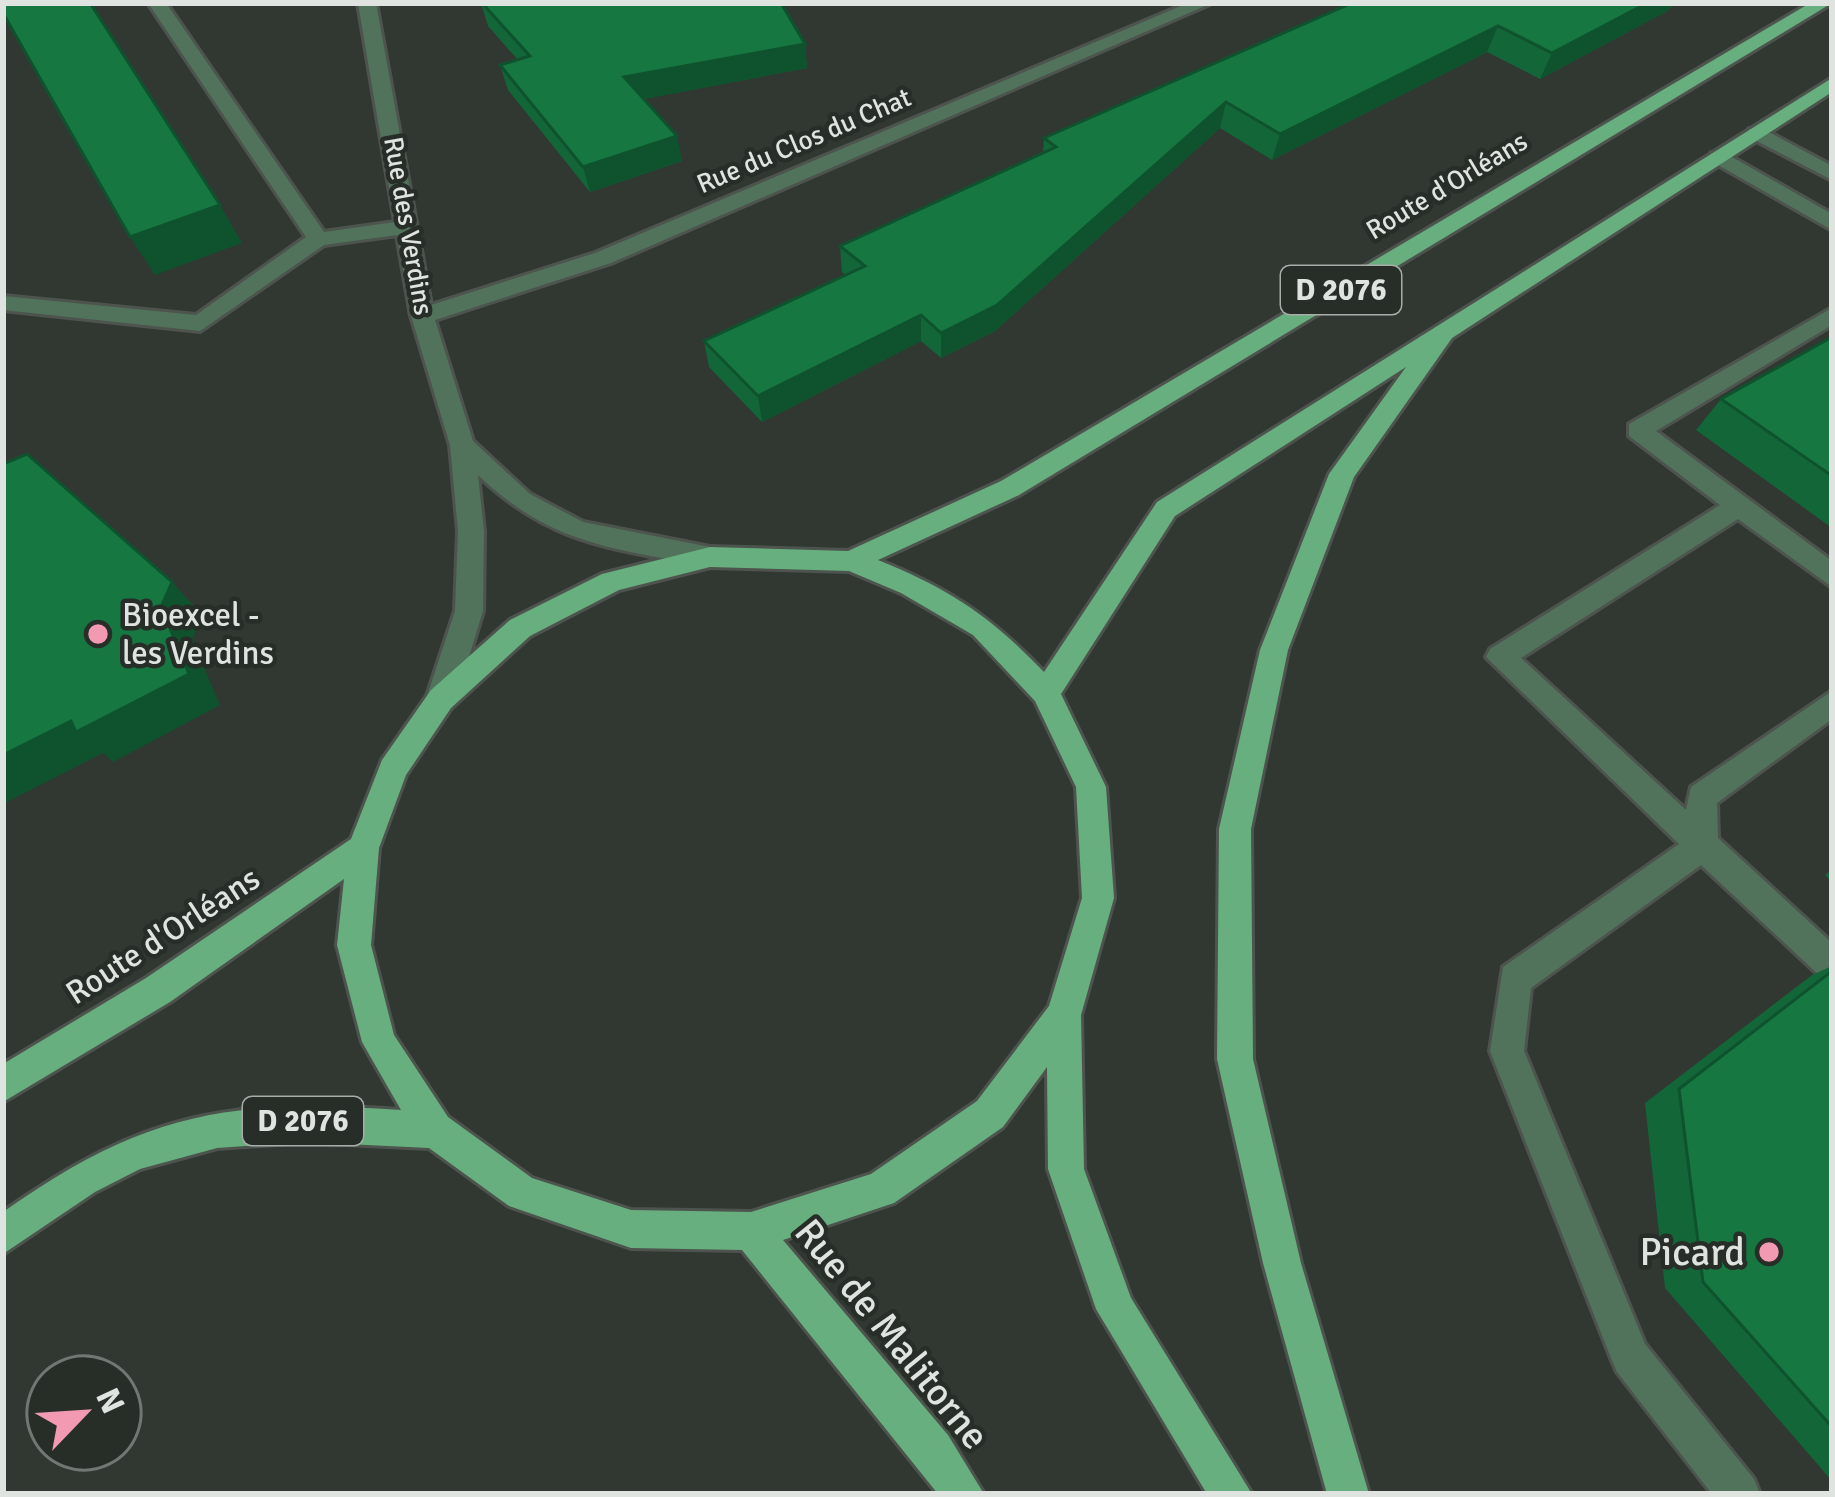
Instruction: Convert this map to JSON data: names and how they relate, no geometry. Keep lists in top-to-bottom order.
{
  "streets": {
    "main road": ["Route d'Orléans", "D 2076", "Rue de Malitorne"],
    "street": ["Rue du Clos du Chat", "Rue des Verdins"]
  },
  "crossings": [
    ["Rue du Clos du Chat", "Rue des Verdins"]
  ],
  "places": ["Bioexcel - les Verdins", "Picard"],
  "north": "top right"
}
